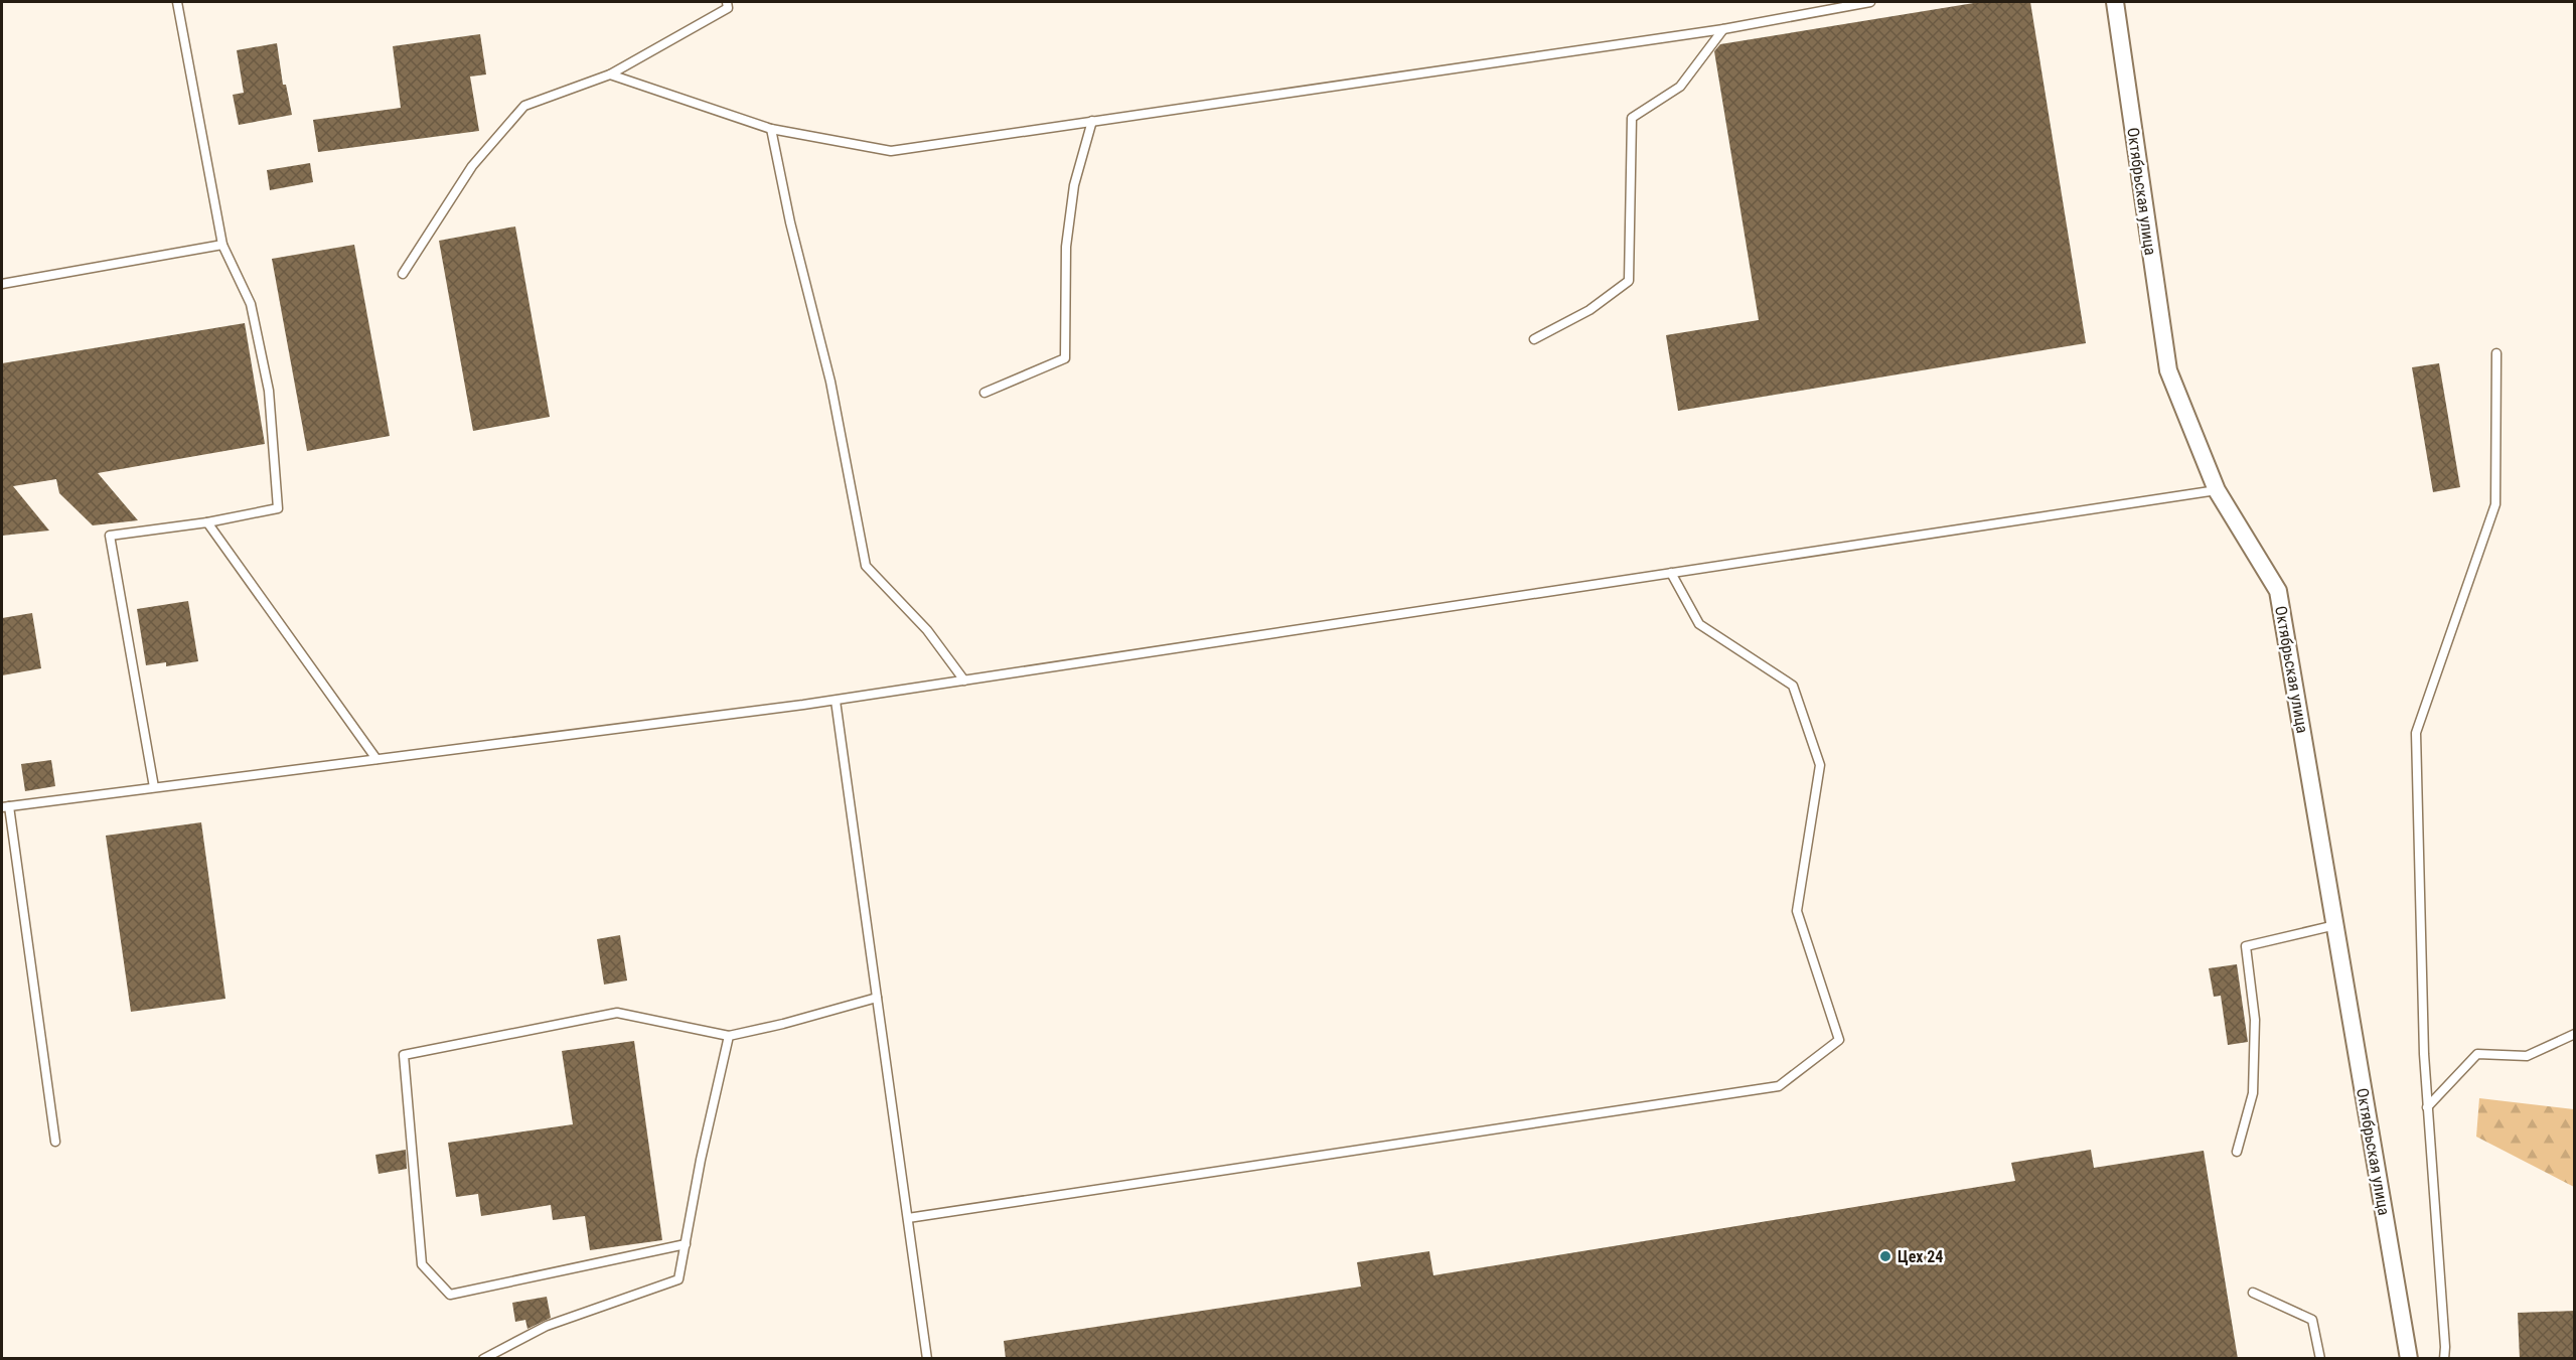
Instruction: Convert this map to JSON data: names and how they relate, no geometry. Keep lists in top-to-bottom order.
{
  "streets": {
    "street": ["Октябрьская улица"]
  },
  "places": ["Цех 24"]
}
